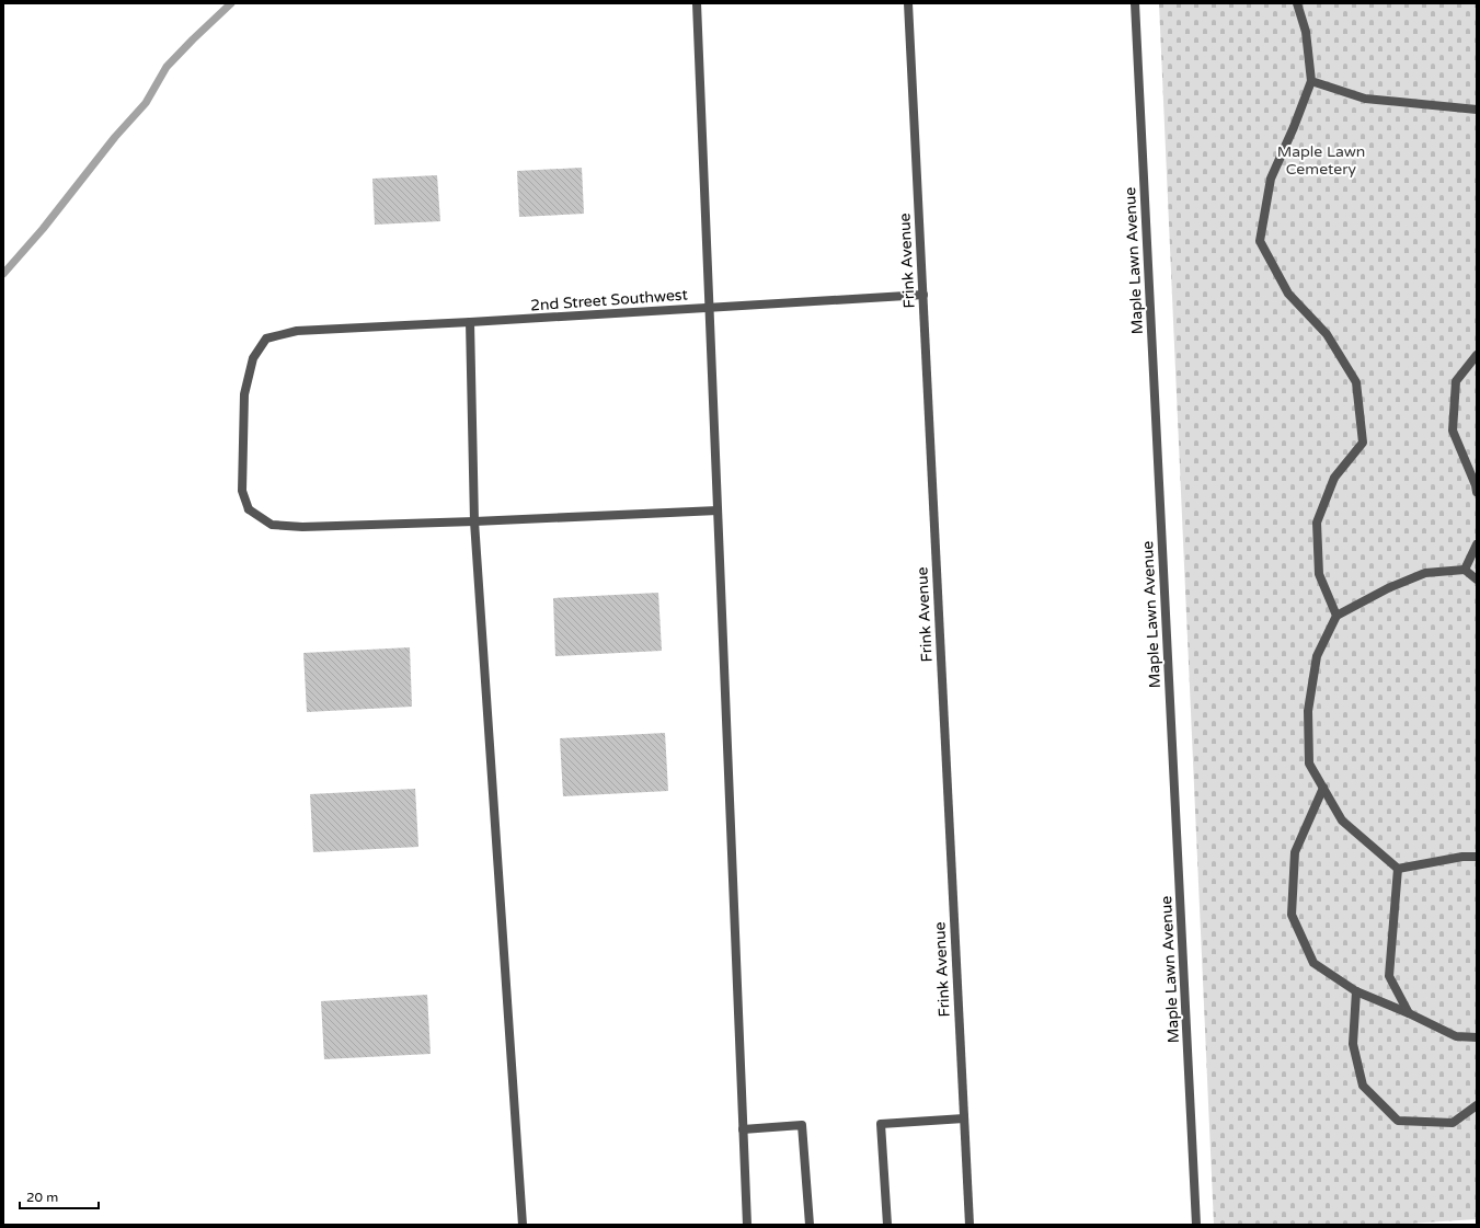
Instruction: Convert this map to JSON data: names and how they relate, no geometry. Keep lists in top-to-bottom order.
{
  "streets": {
    "street": ["Frink Avenue", "Maple Lawn Avenue", "2nd Street Southwest"]
  },
  "crossings": [
    ["Frink Avenue", "2nd Street Southwest"]
  ],
  "parks": ["Maple Lawn Cemetery"],
  "scale_bar": "20 m"
}
